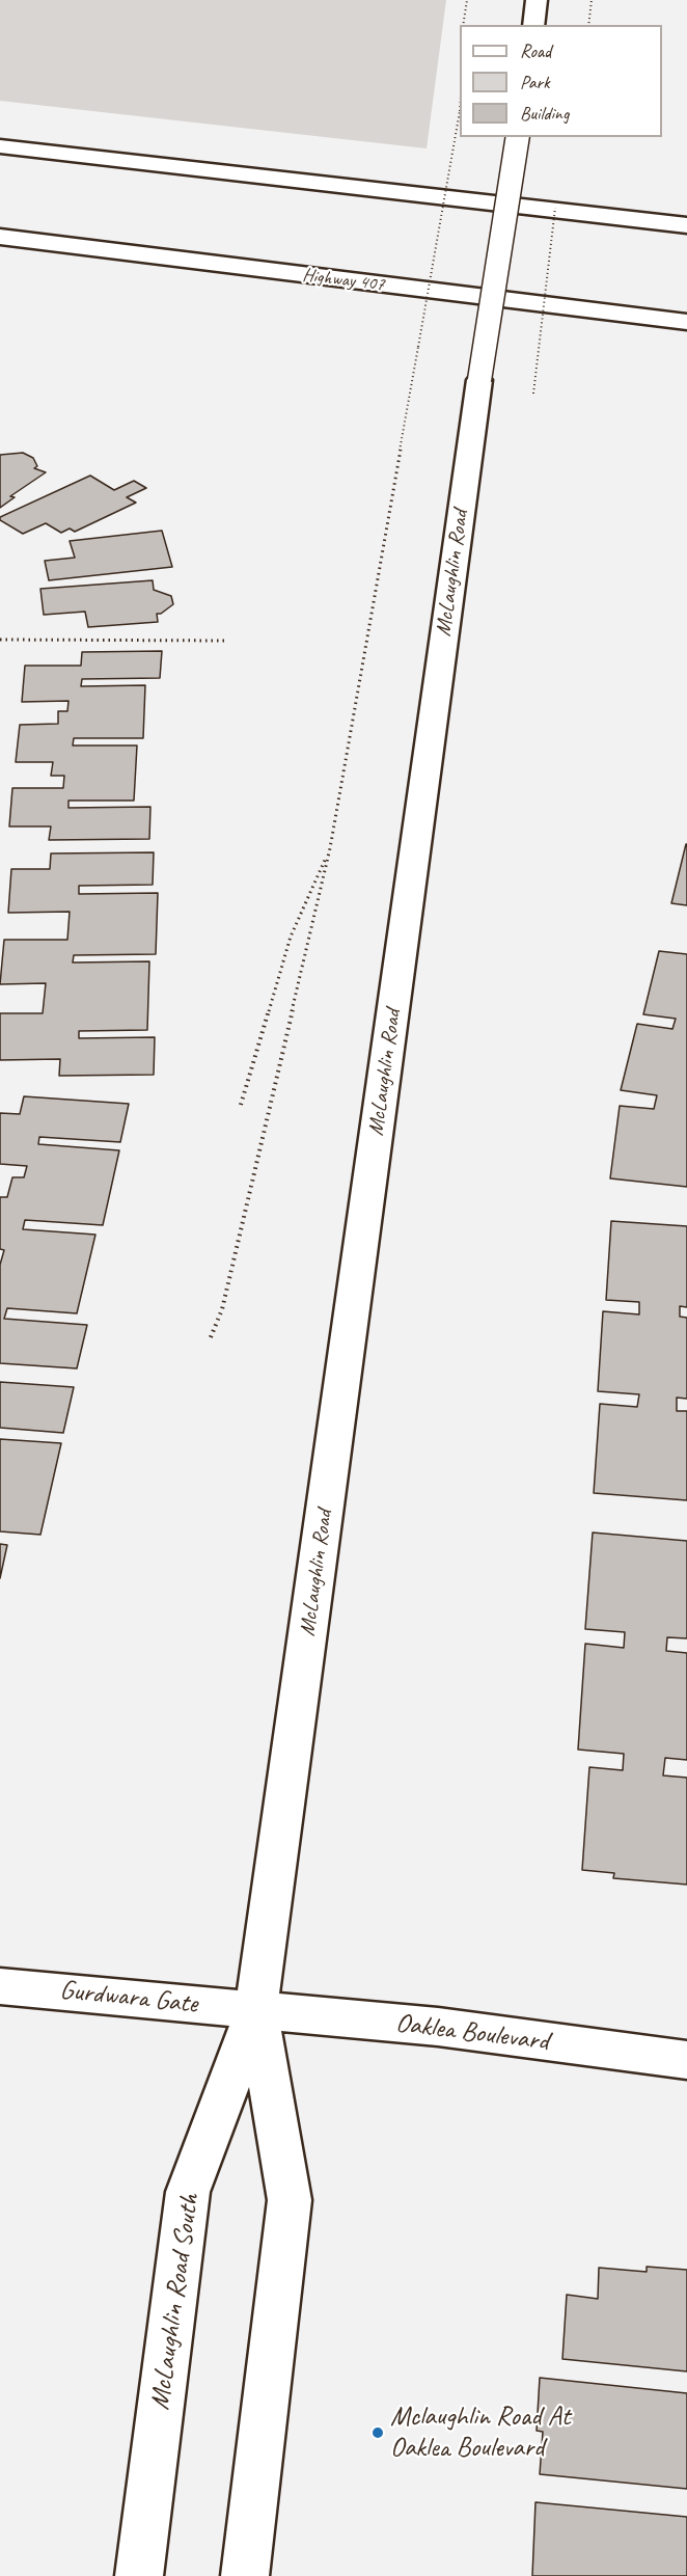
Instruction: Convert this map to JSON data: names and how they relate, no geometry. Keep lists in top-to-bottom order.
{
  "streets": {
    "main road": [
      "Highway 407",
      "McLaughlin Road",
      "Gurdwara Gate",
      "Oaklea Boulevard",
      "McLaughlin Road South"
    ]
  },
  "crossings": [
    ["McLaughlin Road", "Gurdwara Gate"],
    ["McLaughlin Road", "Oaklea Boulevard"],
    ["McLaughlin Road", "McLaughlin Road South"],
    ["Gurdwara Gate", "Oaklea Boulevard"],
    ["Gurdwara Gate", "McLaughlin Road South"],
    ["Oaklea Boulevard", "McLaughlin Road South"]
  ],
  "places": ["Mclaughlin Road At Oaklea Boulevard"],
  "legend": ["Road", "Park", "Building"]
}
